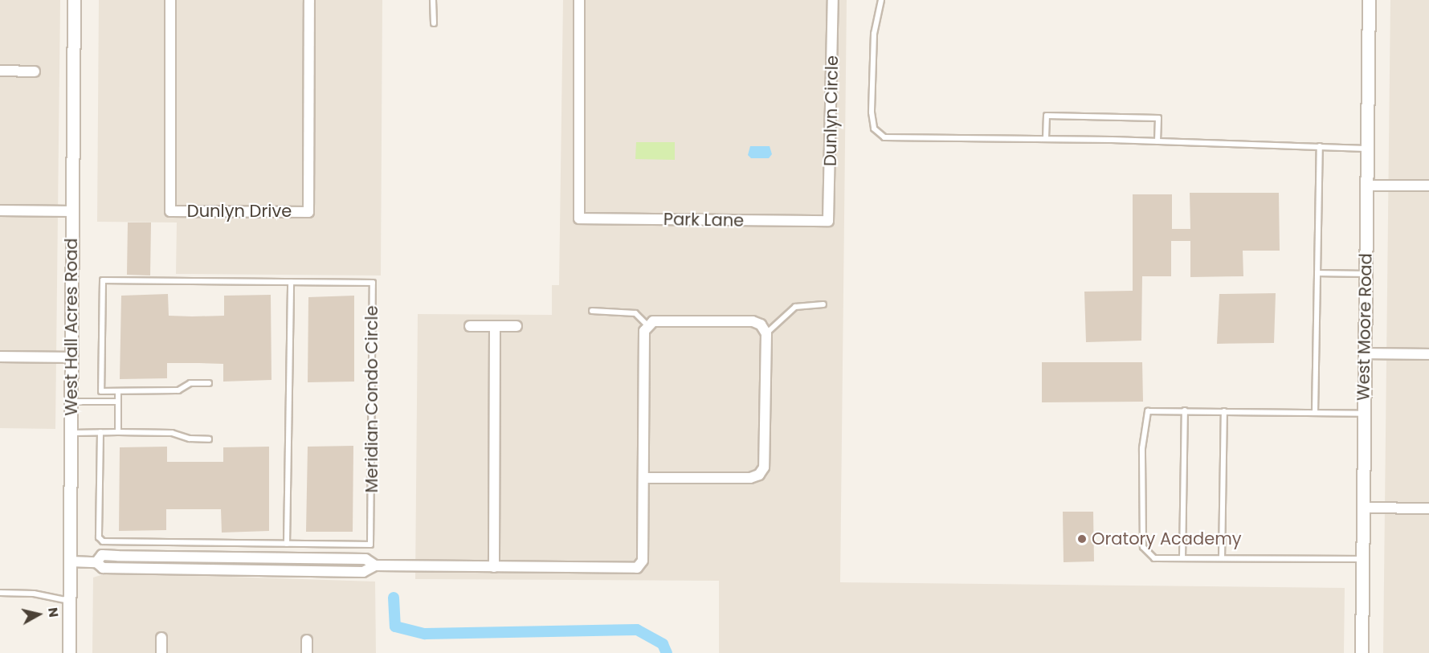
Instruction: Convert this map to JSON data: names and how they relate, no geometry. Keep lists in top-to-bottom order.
{
  "streets": {
    "street": [
      "Dunlyn Circle",
      "Dunlyn Drive",
      "Park Lane",
      "West Hall Acres Road",
      "West Moore Road"
    ],
    "lane": ["Meridian Condo Circle"]
  },
  "crossings": [
    ["Dunlyn Circle", "Park Lane"]
  ],
  "places": ["Oratory Academy"],
  "north": "right"
}
